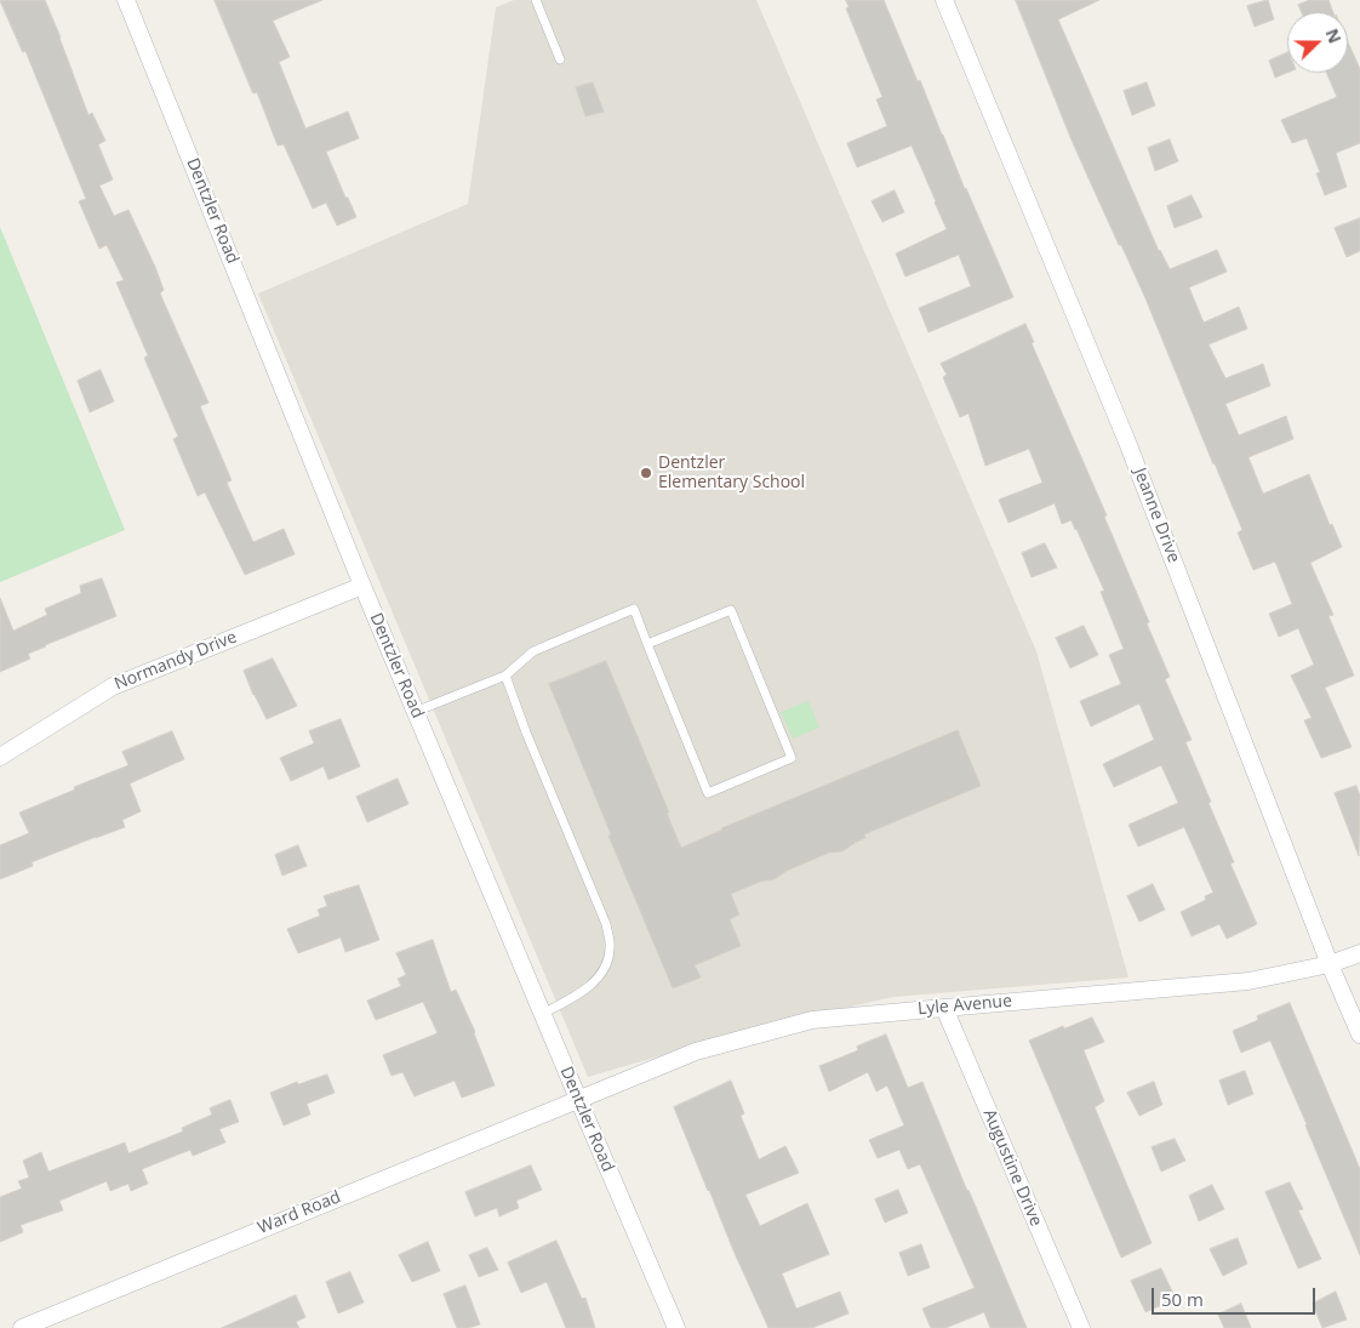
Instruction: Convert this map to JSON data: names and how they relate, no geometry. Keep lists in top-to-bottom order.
{
  "streets": {
    "street": [
      "Dentzler Road",
      "Jeanne Drive",
      "Normandy Drive",
      "Lyle Avenue",
      "Augustine Drive",
      "Ward Road"
    ]
  },
  "crossings": [
    ["Dentzler Road", "Normandy Drive"],
    ["Dentzler Road", "Lyle Avenue"],
    ["Dentzler Road", "Ward Road"],
    ["Jeanne Drive", "Lyle Avenue"],
    ["Lyle Avenue", "Augustine Drive"],
    ["Lyle Avenue", "Ward Road"]
  ],
  "places": ["Dentzler Elementary School"],
  "scale_bar": "50 m",
  "north": "right"
}
